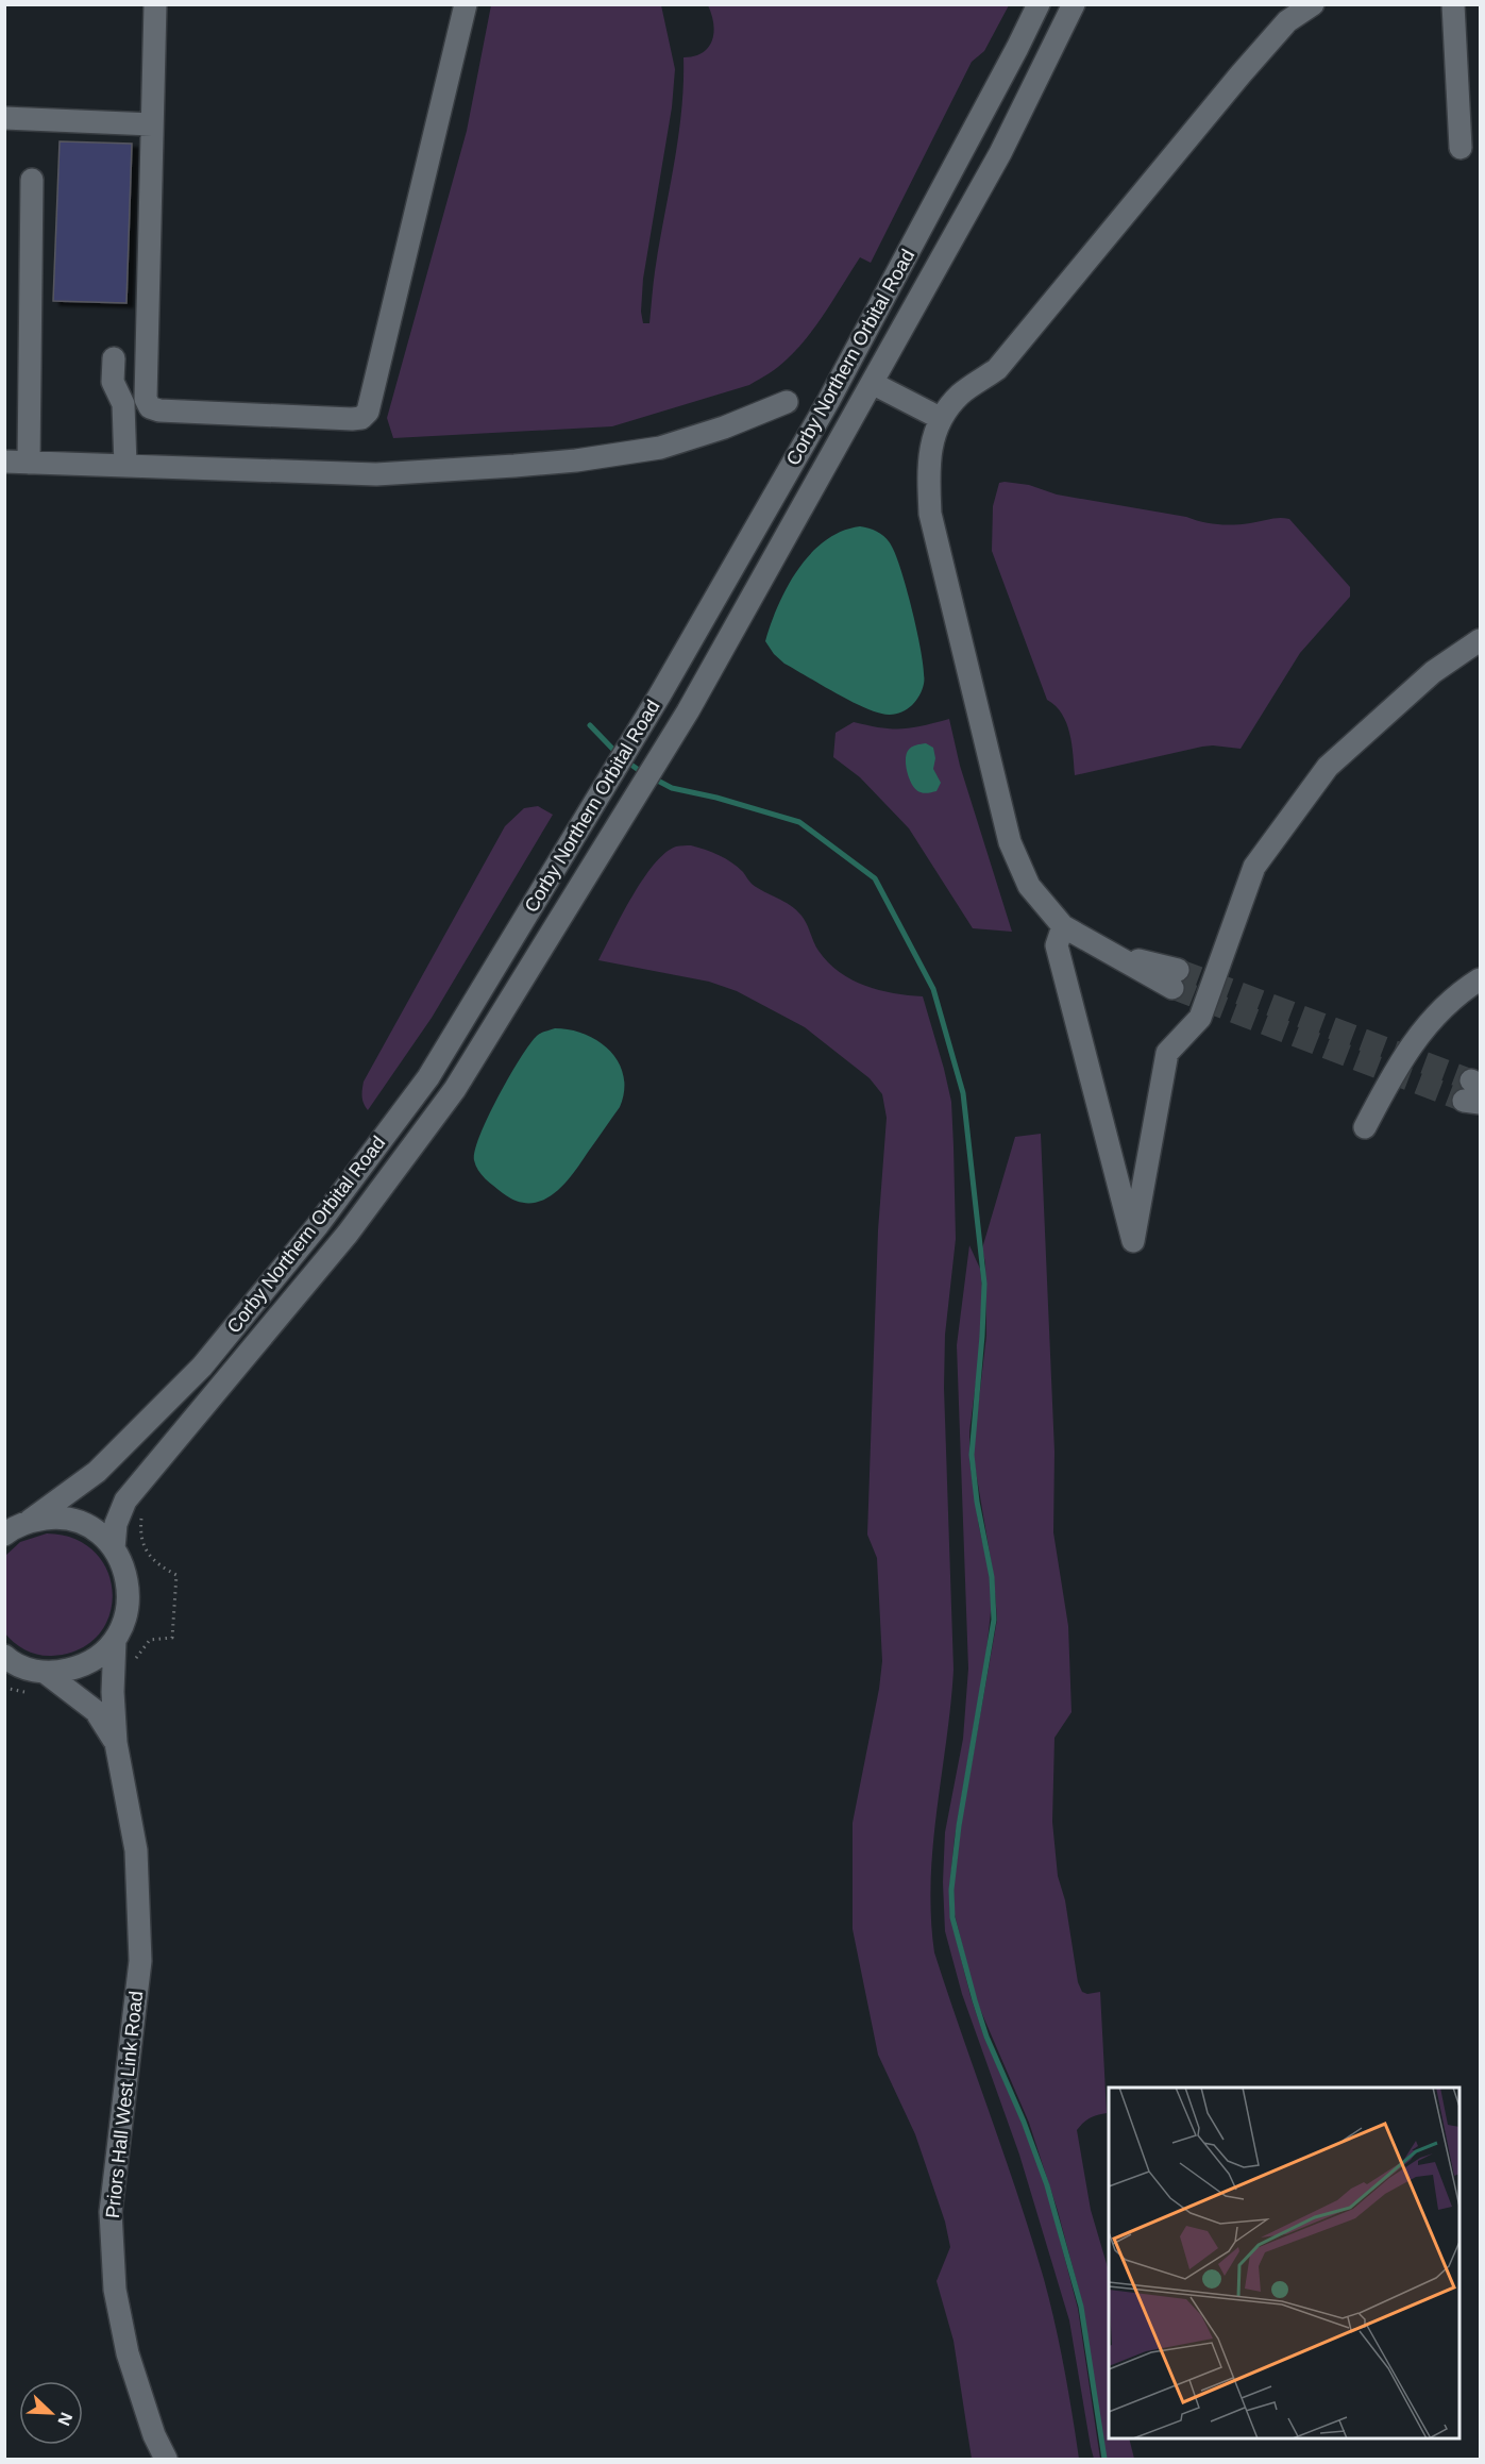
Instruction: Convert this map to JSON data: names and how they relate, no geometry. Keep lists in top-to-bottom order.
{
  "streets": {
    "street": ["Corby Northern Orbital Road", "Priors Hall West Link Road"]
  },
  "north": "bottom right"
}
